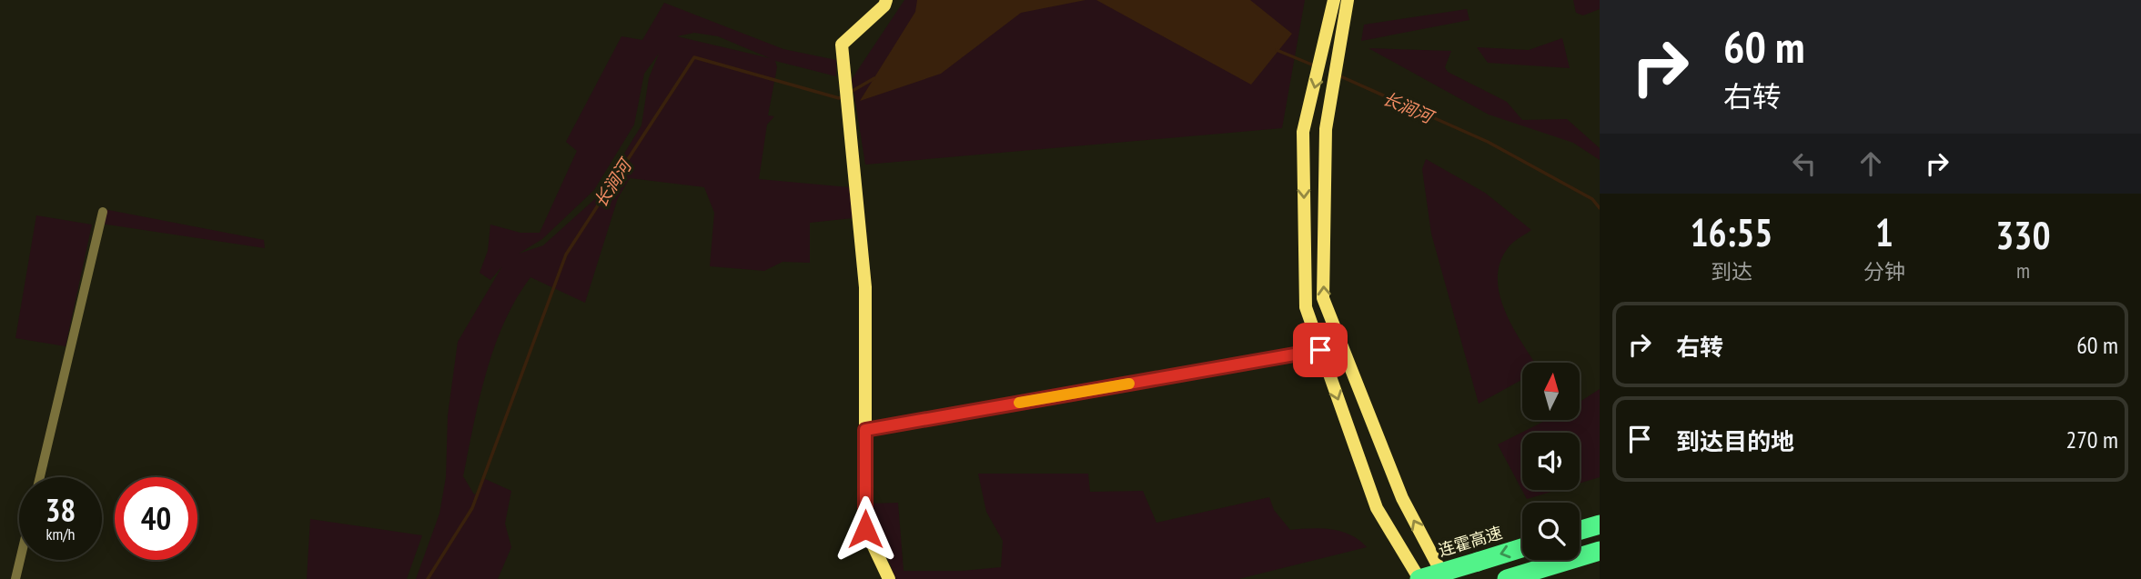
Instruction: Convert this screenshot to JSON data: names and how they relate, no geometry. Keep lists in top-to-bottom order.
{
  "streets": {
    "highway": ["连霍高速"]
  },
  "one_way": ["连霍高速"],
  "water": ["长涧河"],
  "north": "top",
  "page": {
    "turn": ["60 m", "右转"],
    "eta": [
      "16:55",
      "到达",
      "1",
      "分钟",
      "330",
      "m"
    ],
    "list": [
      {
        "name": "右转",
        "value": "60 m"
      },
      {
        "name": "到达目的地",
        "value": "270 m"
      }
    ],
    "speed": "38 km/h",
    "limit": "40"
  }
}
